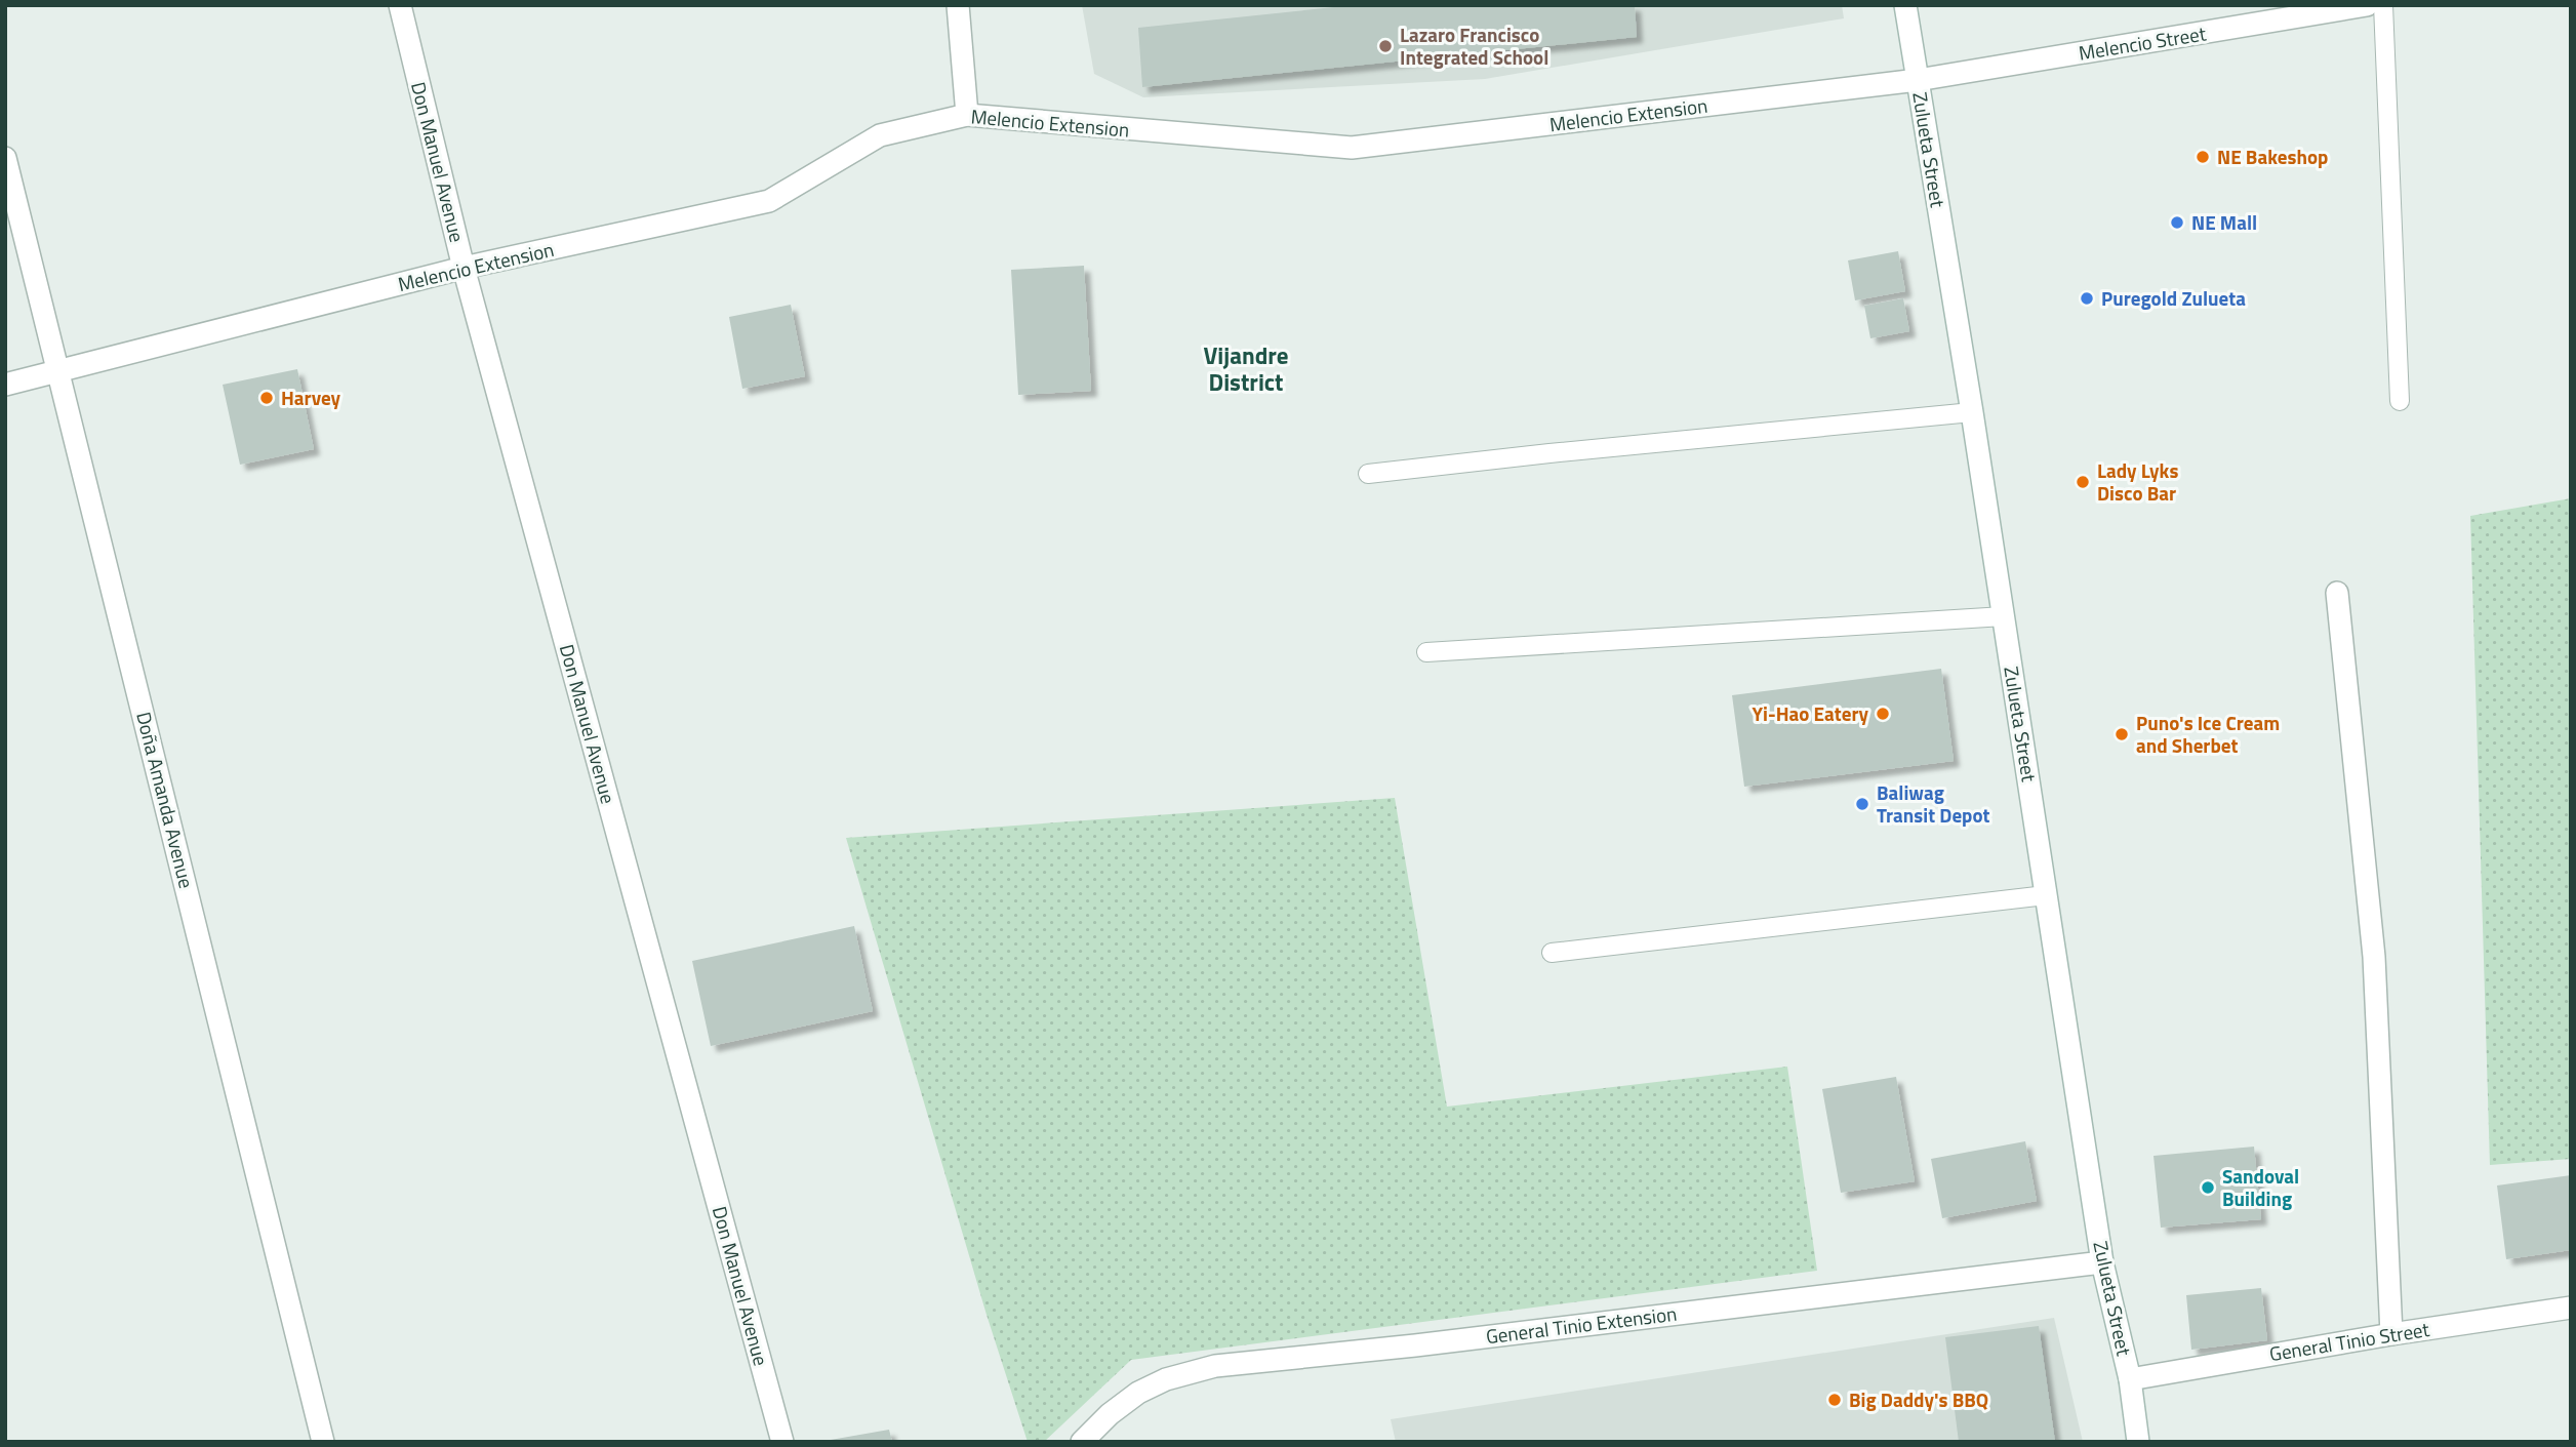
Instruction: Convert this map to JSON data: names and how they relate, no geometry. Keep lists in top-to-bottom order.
{
  "streets": {
    "street": [
      "Melencio Street",
      "Melencio Extension",
      "Zulueta Street",
      "Don Manuel Avenue",
      "Doña Amanda Avenue",
      "General Tinio Extension",
      "General Tinio Street"
    ]
  },
  "crossings": [
    ["Melencio Street", "Melencio Extension"],
    ["Melencio Street", "Zulueta Street"],
    ["Melencio Extension", "Zulueta Street"],
    ["Melencio Extension", "Don Manuel Avenue"],
    ["Melencio Extension", "Doña Amanda Avenue"],
    ["Zulueta Street", "General Tinio Extension"],
    ["Zulueta Street", "General Tinio Street"]
  ],
  "districts": ["Vijandre District"],
  "places": [
    "Lazaro Francisco Integrated School",
    "NE Bakeshop",
    "NE Mall",
    "Puregold Zulueta",
    "Harvey",
    "Lady Lyks Disco Bar",
    "Yi-Hao Eatery",
    "Puno's Ice Cream and Sherbet",
    "Baliwag Transit Depot",
    "Sandoval Building",
    "Big Daddy's BBQ"
  ]
}
